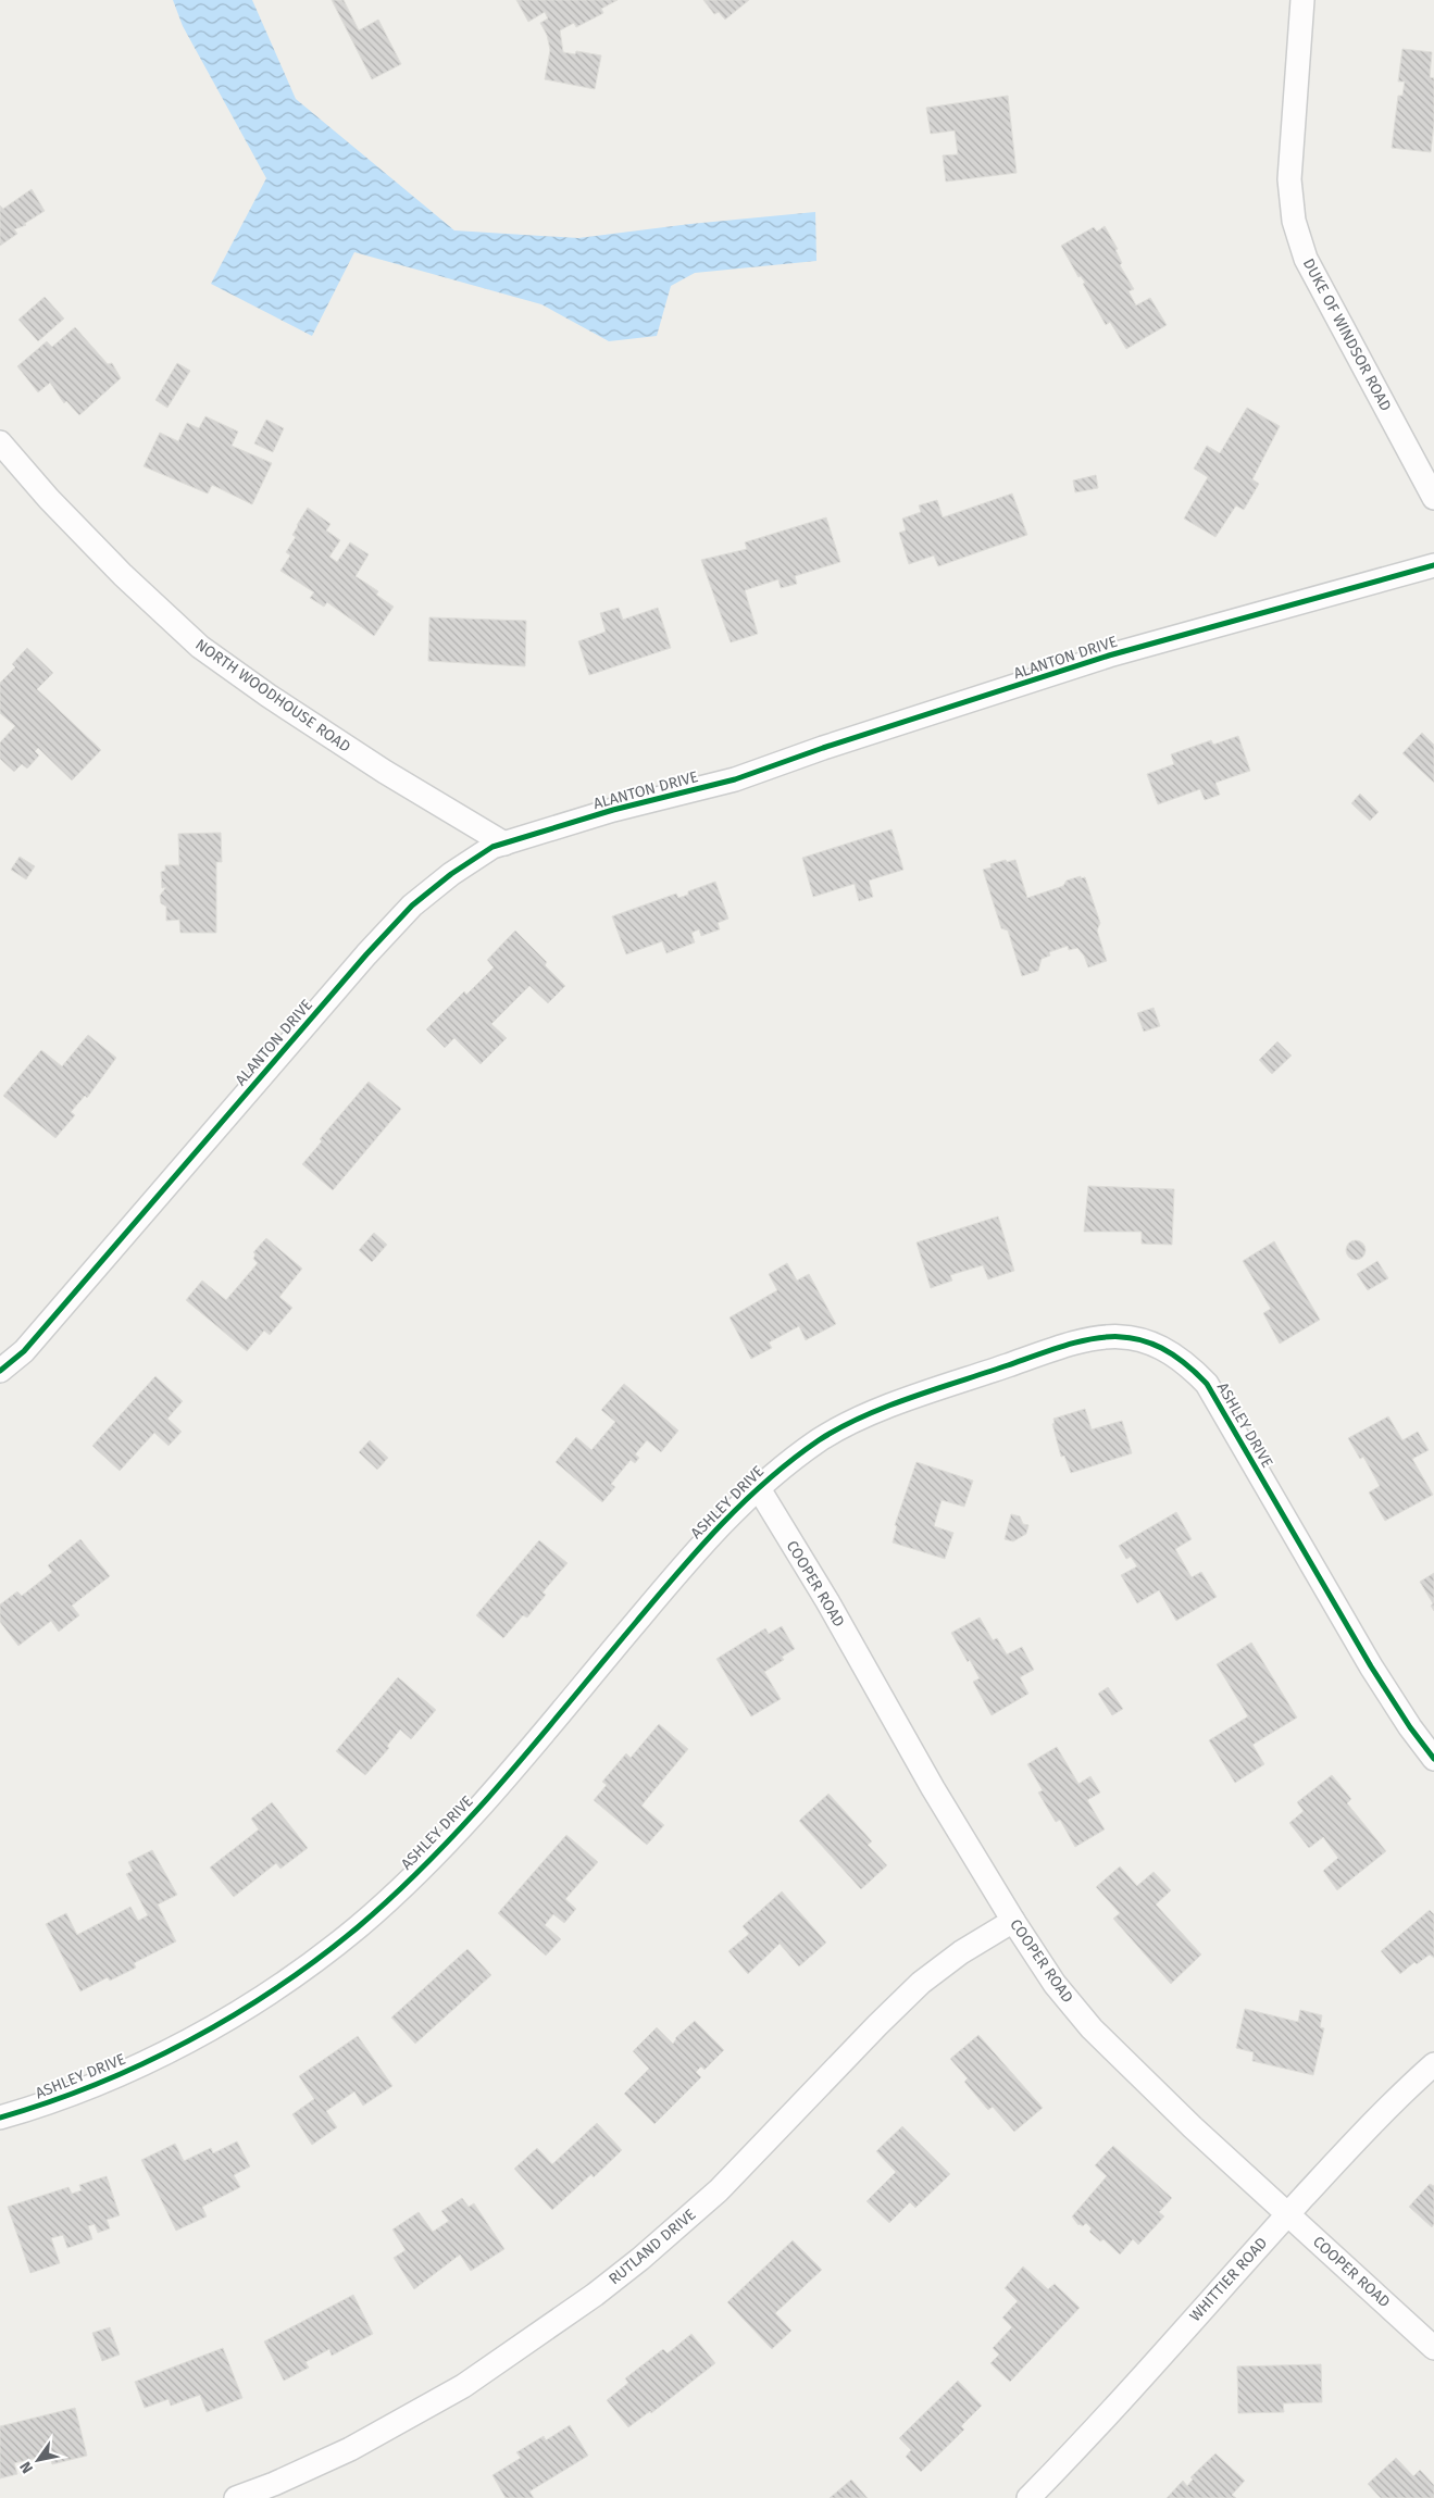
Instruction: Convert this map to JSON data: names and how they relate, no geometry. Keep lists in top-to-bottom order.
{
  "streets": {
    "street": [
      "DUKE OF WINDSOR ROAD",
      "ALANTON DRIVE",
      "NORTH WOODHOUSE ROAD",
      "ASHLEY DRIVE",
      "COOPER ROAD",
      "RUTLAND DRIVE",
      "WHITTIER ROAD"
    ]
  },
  "crossings": [
    ["ALANTON DRIVE", "NORTH WOODHOUSE ROAD"],
    ["ASHLEY DRIVE", "COOPER ROAD"],
    ["COOPER ROAD", "RUTLAND DRIVE"],
    ["COOPER ROAD", "WHITTIER ROAD"]
  ],
  "north": "bottom left"
}
